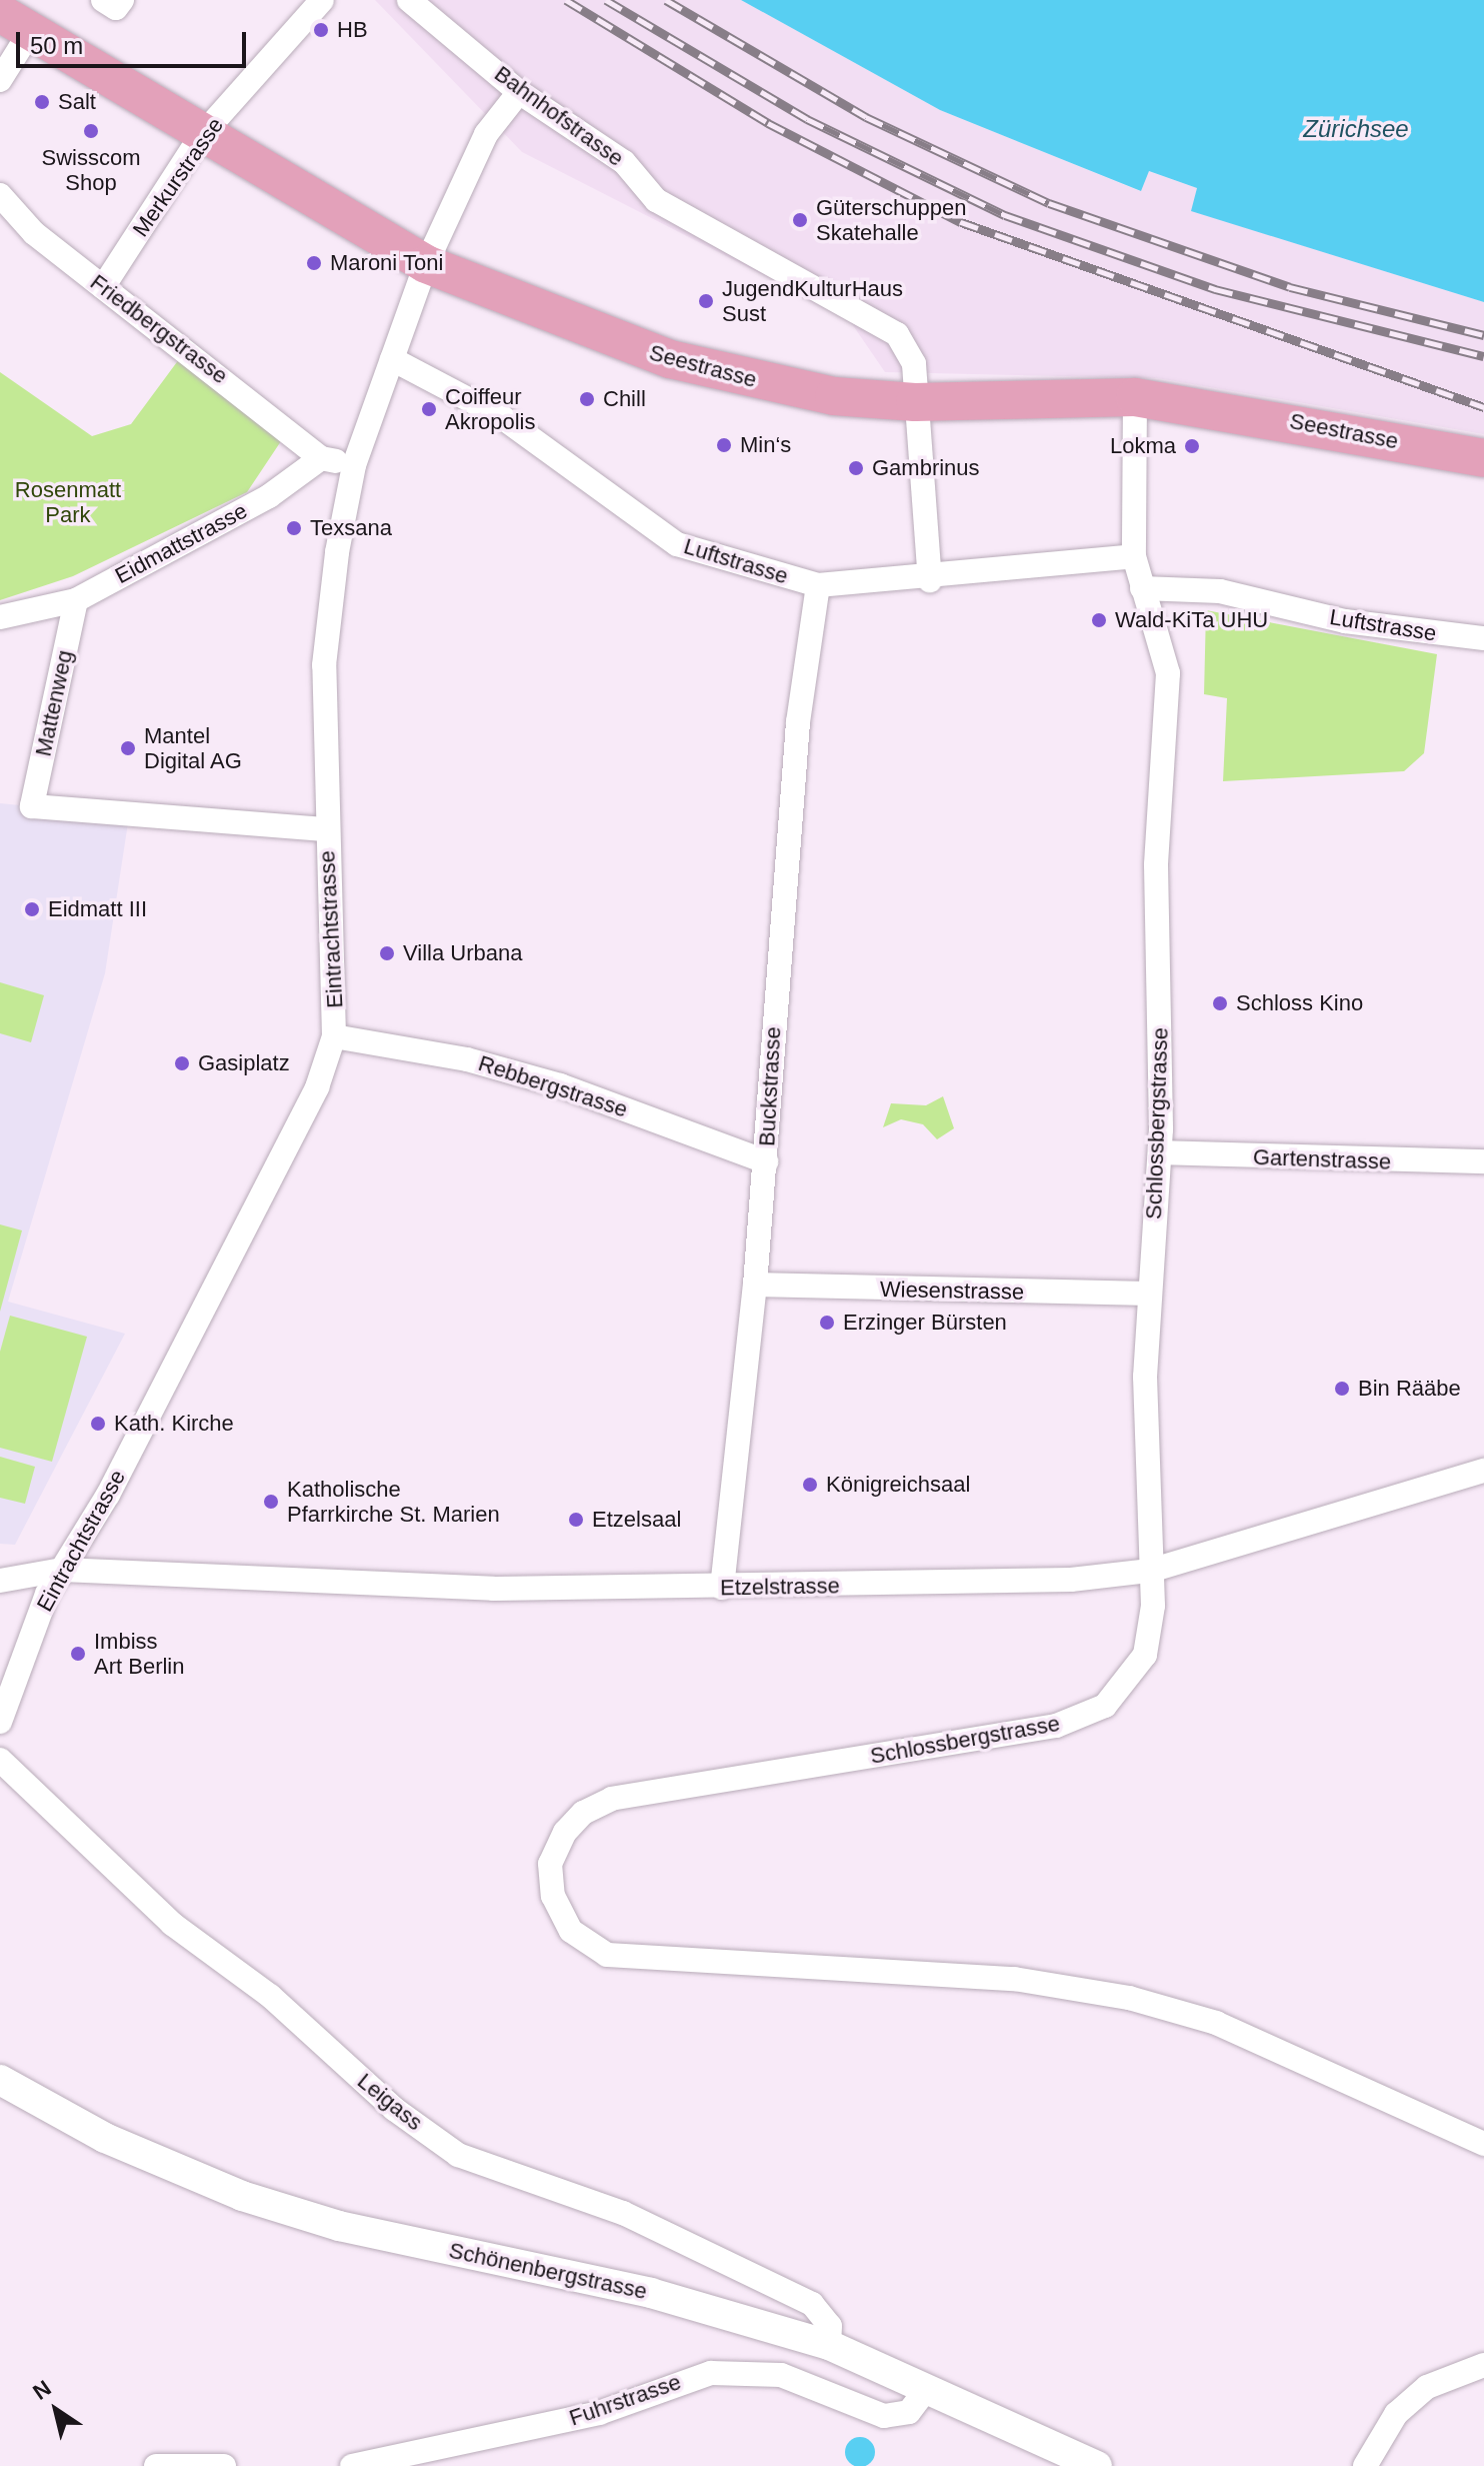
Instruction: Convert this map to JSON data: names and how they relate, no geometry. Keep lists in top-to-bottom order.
{
  "streets": {
    "main road": ["Seestrasse"],
    "street": [
      "Bahnhofstrasse",
      "Merkurstrasse",
      "Friedbergstrasse",
      "Eidmattstrasse",
      "Luftstrasse",
      "Mattenweg",
      "Eintrachtstrasse",
      "Rebbergstrasse",
      "Buckstrasse",
      "Schlossbergstrasse",
      "Gartenstrasse",
      "Wiesenstrasse",
      "Etzelstrasse",
      "Leigass",
      "Schönenbergstrasse",
      "Fuhrstrasse"
    ]
  },
  "crossings": [
    ["Bahnhofstrasse", "Seestrasse"],
    ["Bahnhofstrasse", "Luftstrasse"],
    ["Bahnhofstrasse", "Eintrachtstrasse"],
    ["Merkurstrasse", "Friedbergstrasse"],
    ["Merkurstrasse", "Seestrasse"],
    ["Friedbergstrasse", "Eidmattstrasse"],
    ["Seestrasse", "Eintrachtstrasse"],
    ["Seestrasse", "Schlossbergstrasse"],
    ["Eidmattstrasse", "Mattenweg"],
    ["Luftstrasse", "Eintrachtstrasse"],
    ["Luftstrasse", "Buckstrasse"],
    ["Luftstrasse", "Schlossbergstrasse"],
    ["Mattenweg", "Eintrachtstrasse"],
    ["Eintrachtstrasse", "Rebbergstrasse"],
    ["Eintrachtstrasse", "Etzelstrasse"],
    ["Rebbergstrasse", "Buckstrasse"],
    ["Buckstrasse", "Wiesenstrasse"],
    ["Buckstrasse", "Etzelstrasse"],
    ["Schlossbergstrasse", "Gartenstrasse"],
    ["Schlossbergstrasse", "Wiesenstrasse"],
    ["Schlossbergstrasse", "Etzelstrasse"],
    ["Leigass", "Schönenbergstrasse"],
    ["Schönenbergstrasse", "Fuhrstrasse"]
  ],
  "water": ["Zürichsee"],
  "parks": ["Rosenmatt Park"],
  "places": [
    "HB",
    "Salt",
    "Swisscom Shop",
    "Güterschuppen Skatehalle",
    "Maroni Toni",
    "JugendKulturHaus Sust",
    "Chill",
    "Coiffeur Akropolis",
    "Min‘s",
    "Lokma",
    "Gambrinus",
    "Texsana",
    "Wald-KiTa UHU",
    "Mantel Digital AG",
    "Eidmatt III",
    "Villa Urbana",
    "Schloss Kino",
    "Gasiplatz",
    "Erzinger Bürsten",
    "Bin Rääbe",
    "Kath. Kirche",
    "Königreichsaal",
    "Katholische Pfarrkirche St. Marien",
    "Etzelsaal",
    "Imbiss Art Berlin"
  ],
  "scale_bar": "50 m",
  "north": "top left"
}
